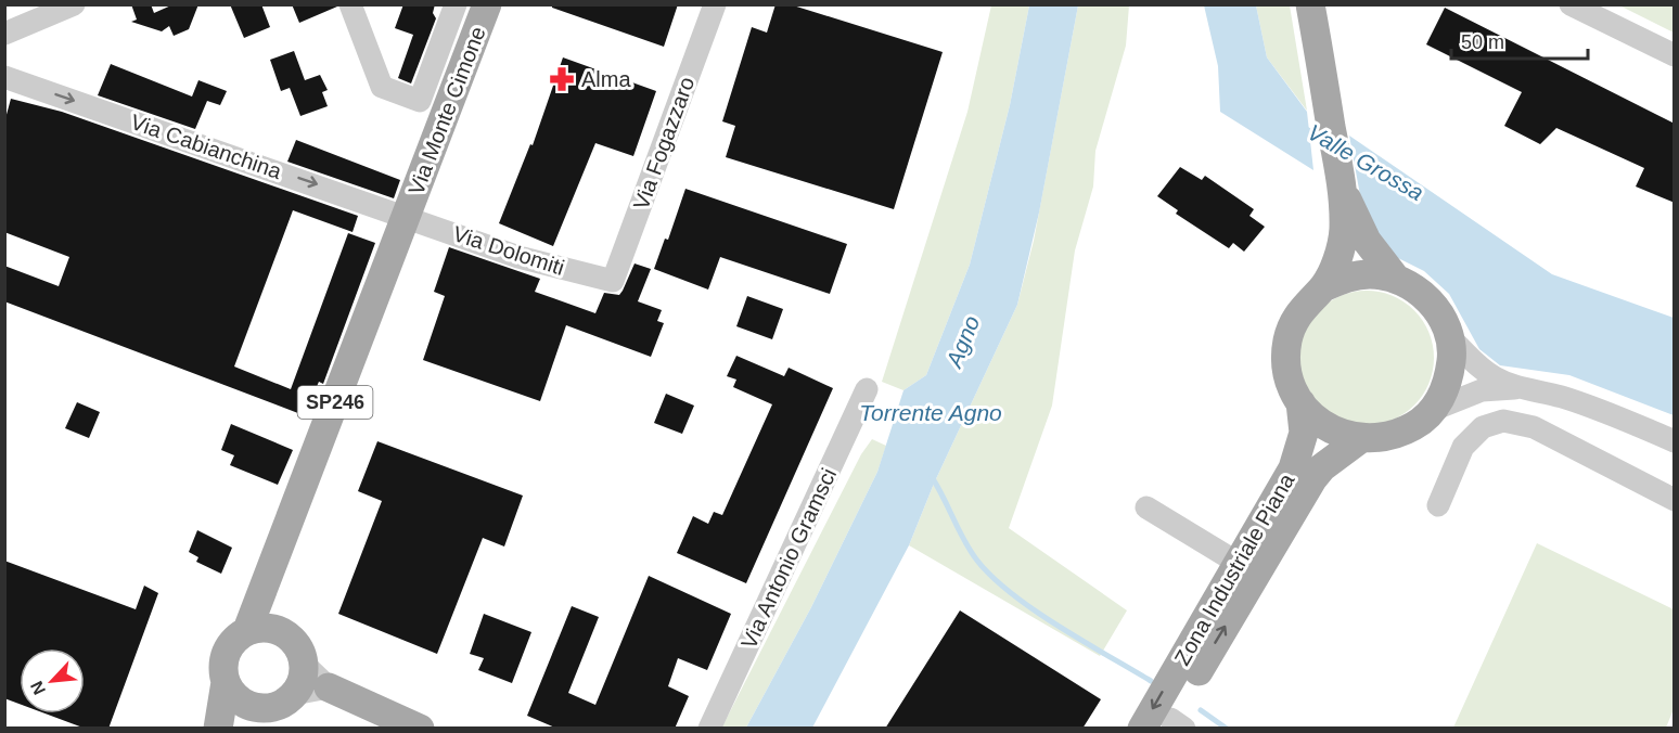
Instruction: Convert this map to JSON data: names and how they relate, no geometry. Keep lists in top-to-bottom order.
{
  "streets": {
    "main road": ["Via Monte Cimone", "SP246", "Zona Industriale Piana"],
    "street": [
      "Via Fogazzaro",
      "Via Cabianchina",
      "Via Dolomiti",
      "Via Antonio Gramsci"
    ]
  },
  "crossings": [
    ["Via Monte Cimone", "Via Cabianchina"],
    ["Via Monte Cimone", "Via Dolomiti"],
    ["Via Monte Cimone", "SP246"],
    ["Via Fogazzaro", "Via Dolomiti"],
    ["Via Cabianchina", "Via Dolomiti"],
    ["Via Cabianchina", "SP246"],
    ["Via Dolomiti", "SP246"]
  ],
  "one_way": ["Via Cabianchina"],
  "water": ["Valle Grossa", "Agno", "Torrente Agno"],
  "places": {
    "pharmacy": ["Alma"]
  },
  "scale_bar": "50 m",
  "north": "bottom left"
}
